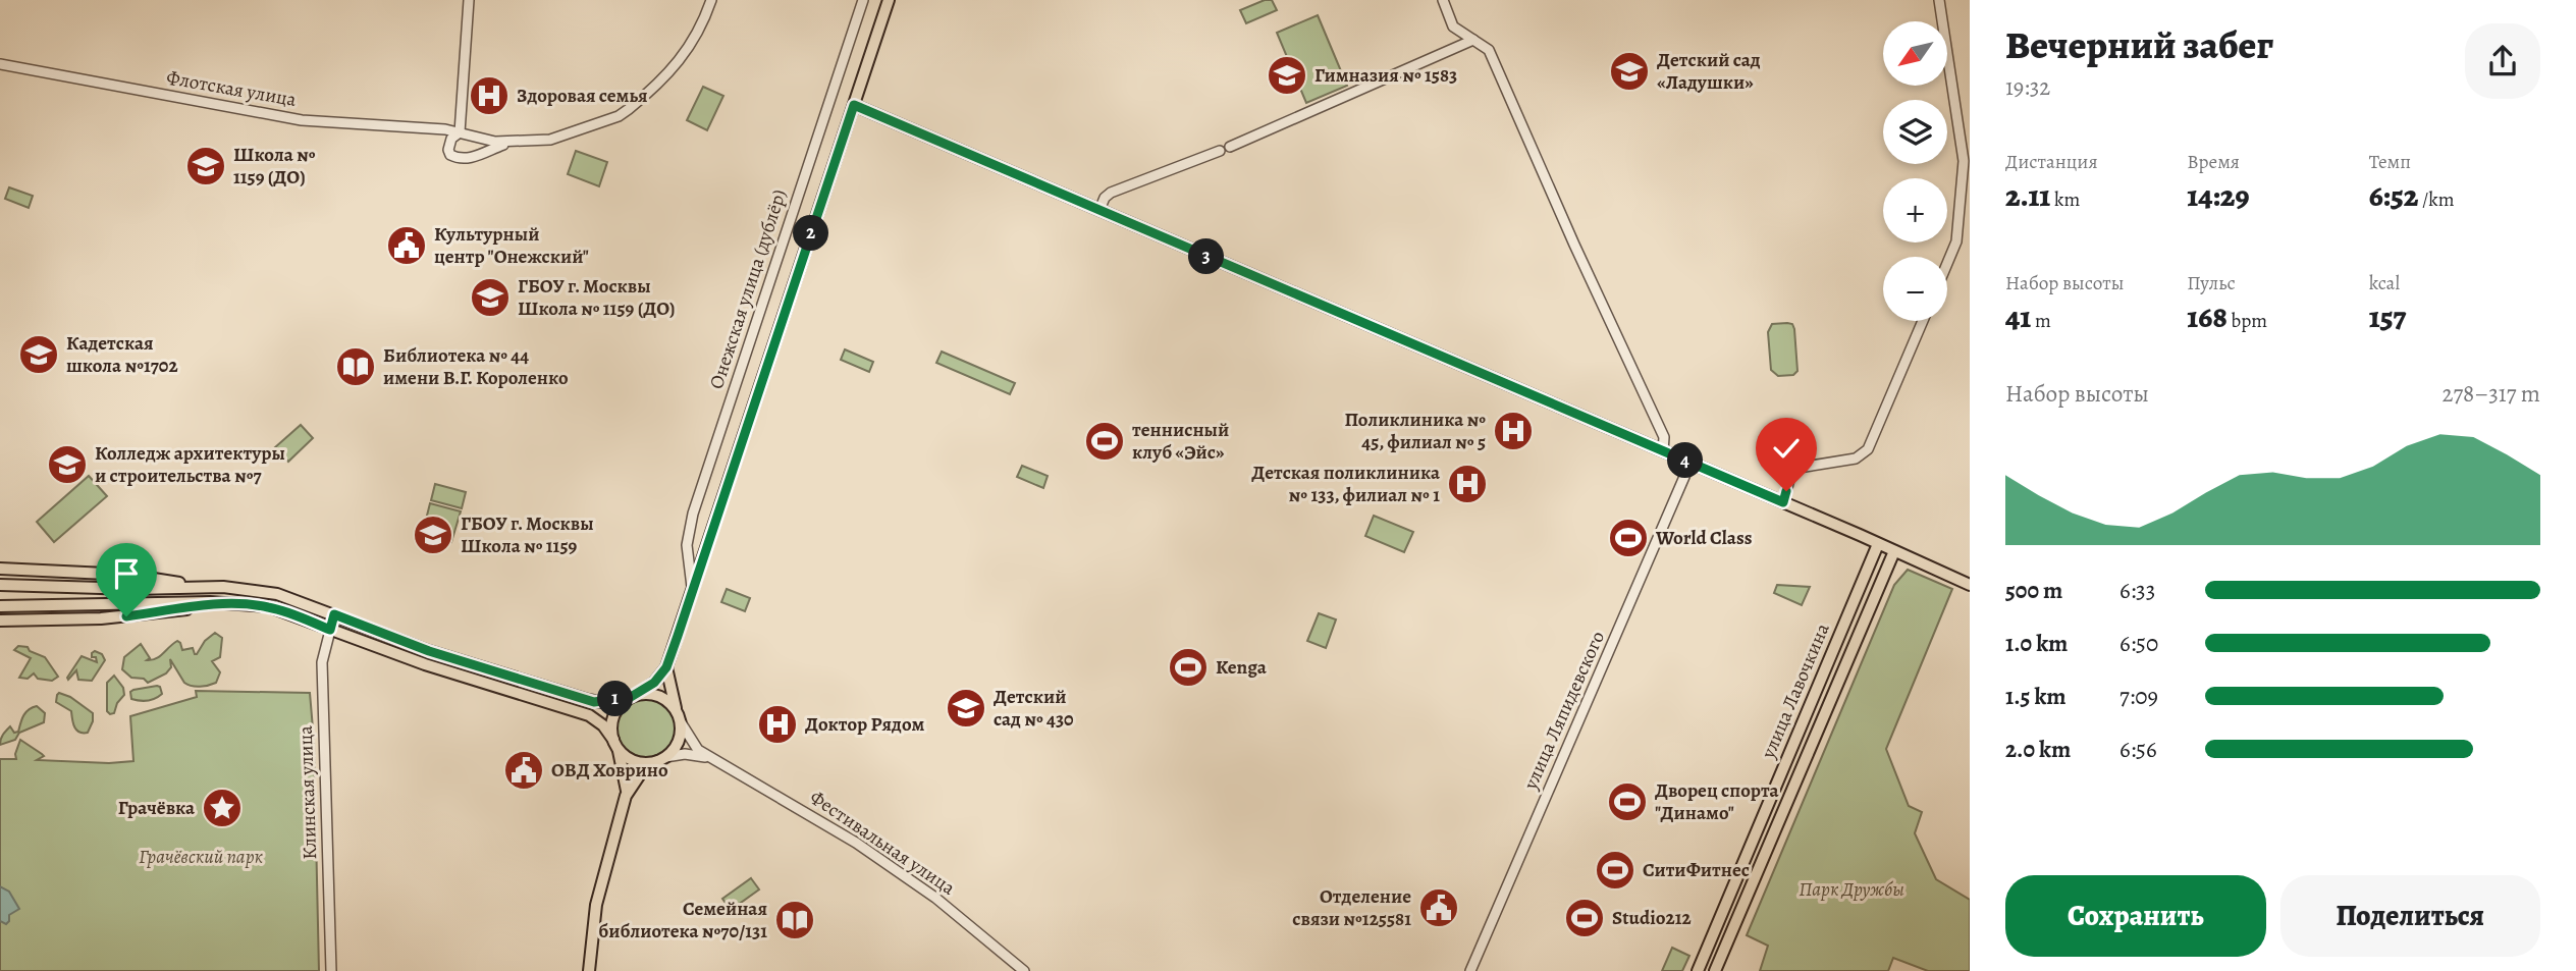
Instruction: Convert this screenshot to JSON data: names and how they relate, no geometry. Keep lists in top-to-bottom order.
{
  "streets": {
    "main road": ["улица Лавочкина"],
    "street": [
      "Флотская улица",
      "Онежская улица (дублёр)",
      "улица Ляпидевского",
      "Клинская улица",
      "Фестивальная улица"
    ]
  },
  "parks": ["Грачёвский парк", "Парк Дружбы"],
  "places": {
    "school or university": [
      "Детский сад «Ладушки»",
      "Гимназия № 1583",
      "Школа № 1159 (ДО)",
      "ГБОУ г. Москвы Школа № 1159 (ДО)",
      "Кадетская школа №1702",
      "Колледж архитектуры и строительства №7",
      "ГБОУ г. Москвы Школа № 1159",
      "Детский сад № 430"
    ],
    "hospital": [
      "Здоровая семья",
      "Поликлиника № 45, филиал № 5",
      "Детская поликлиника № 133, филиал № 1",
      "Доктор Рядом"
    ],
    "public building": ["Культурный центр \"Онежский\"", "ОВД Ховрино", "Отделение связи №125581"],
    "library": ["Библиотека № 44 имени В.Г. Короленко", "Семейная библиотека №70/131"],
    "sports": [
      "теннисный клуб «Эйс»",
      "World Class",
      "Kenga",
      "Дворец спорта \"Динамо\"",
      "СитиФитнес",
      "Studio212"
    ],
    "place": ["Грачёвка"]
  },
  "north": "bottom left",
  "page": {
    "heading": ["Вечерний забег", "19:32"],
    "map_buttons": ["+", "−"],
    "stats": [
      ["Дистанция", "2.11 km"],
      ["Время", "14:29"],
      ["Темп", "6:52 /km"],
      ["Набор высоты", "41 m"],
      ["Пульс", "168 bpm"],
      ["kcal", "157"]
    ],
    "pins": [
      "2",
      "3",
      "4",
      "1"
    ],
    "chart": ["Набор высоты", "278–317 m"],
    "list": [
      {
        "name": "500 m",
        "note": "6:33"
      },
      {
        "name": "1.0 km",
        "note": "6:50"
      },
      {
        "name": "1.5 km",
        "note": "7:09"
      },
      {
        "name": "2.0 km",
        "note": "6:56"
      }
    ],
    "buttons": ["Сохранить", "Поделиться"]
  }
}
